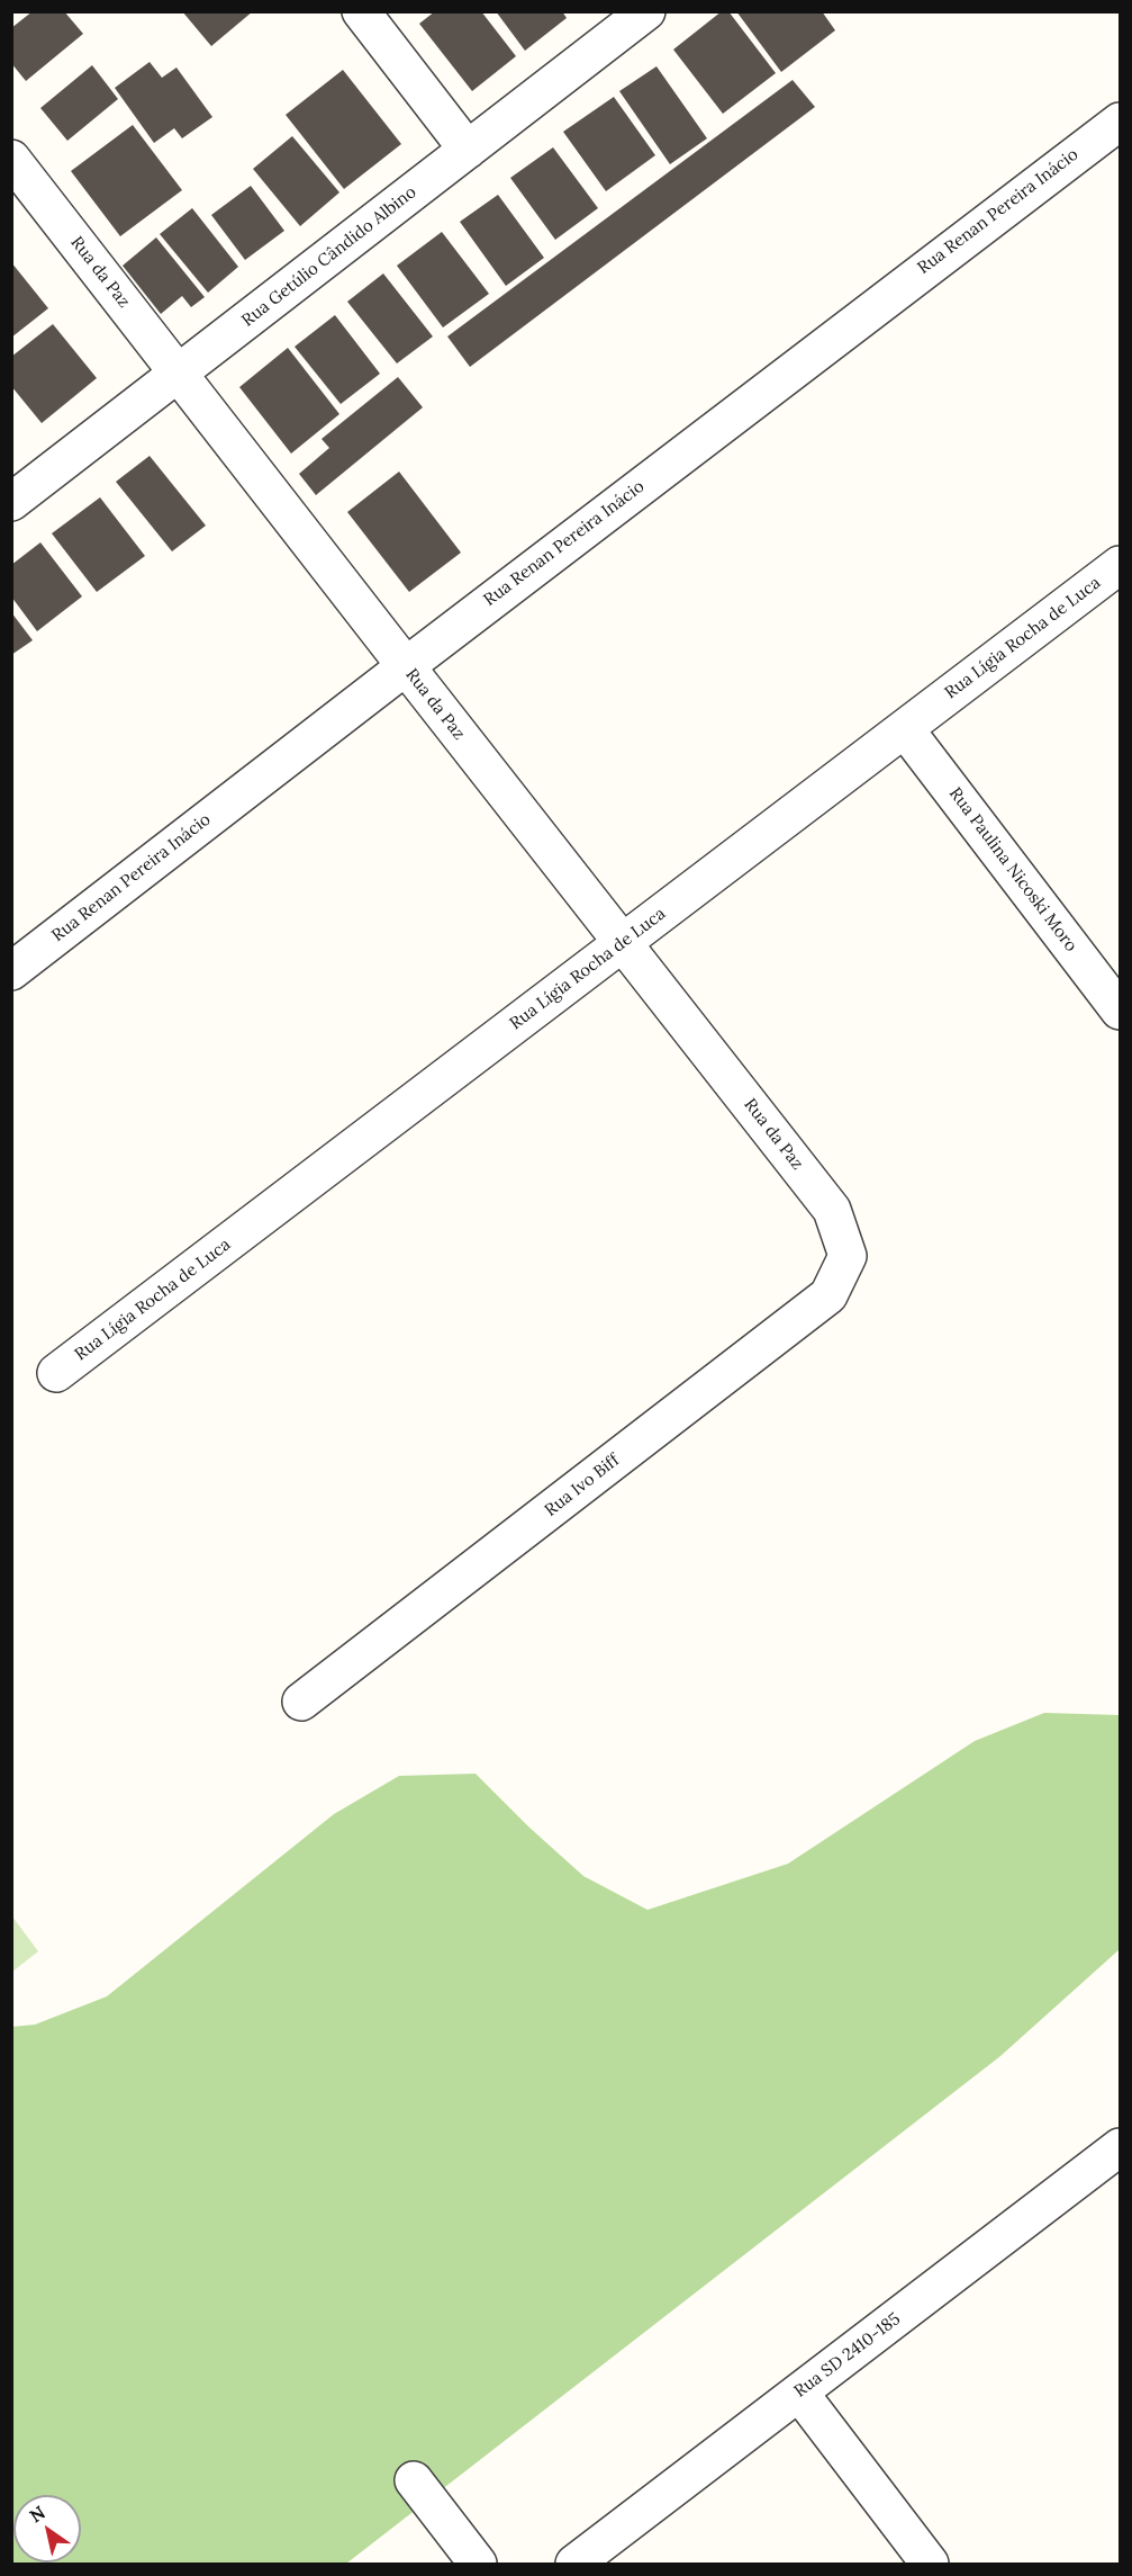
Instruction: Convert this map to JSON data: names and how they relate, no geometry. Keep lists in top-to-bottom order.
{
  "streets": {
    "street": [
      "Rua Renan Pereira Inácio",
      "Rua Getúlio Cândido Albino",
      "Rua da Paz",
      "Rua Lígia Rocha de Luca",
      "Rua Paulina Nicoski Moro",
      "Rua Ivo Biff",
      "Rua SD 2410-185"
    ]
  },
  "crossings": [
    ["Rua Renan Pereira Inácio", "Rua da Paz"],
    ["Rua Getúlio Cândido Albino", "Rua da Paz"],
    ["Rua da Paz", "Rua Lígia Rocha de Luca"],
    ["Rua da Paz", "Rua Ivo Biff"],
    ["Rua Lígia Rocha de Luca", "Rua Paulina Nicoski Moro"]
  ],
  "north": "top left"
}
